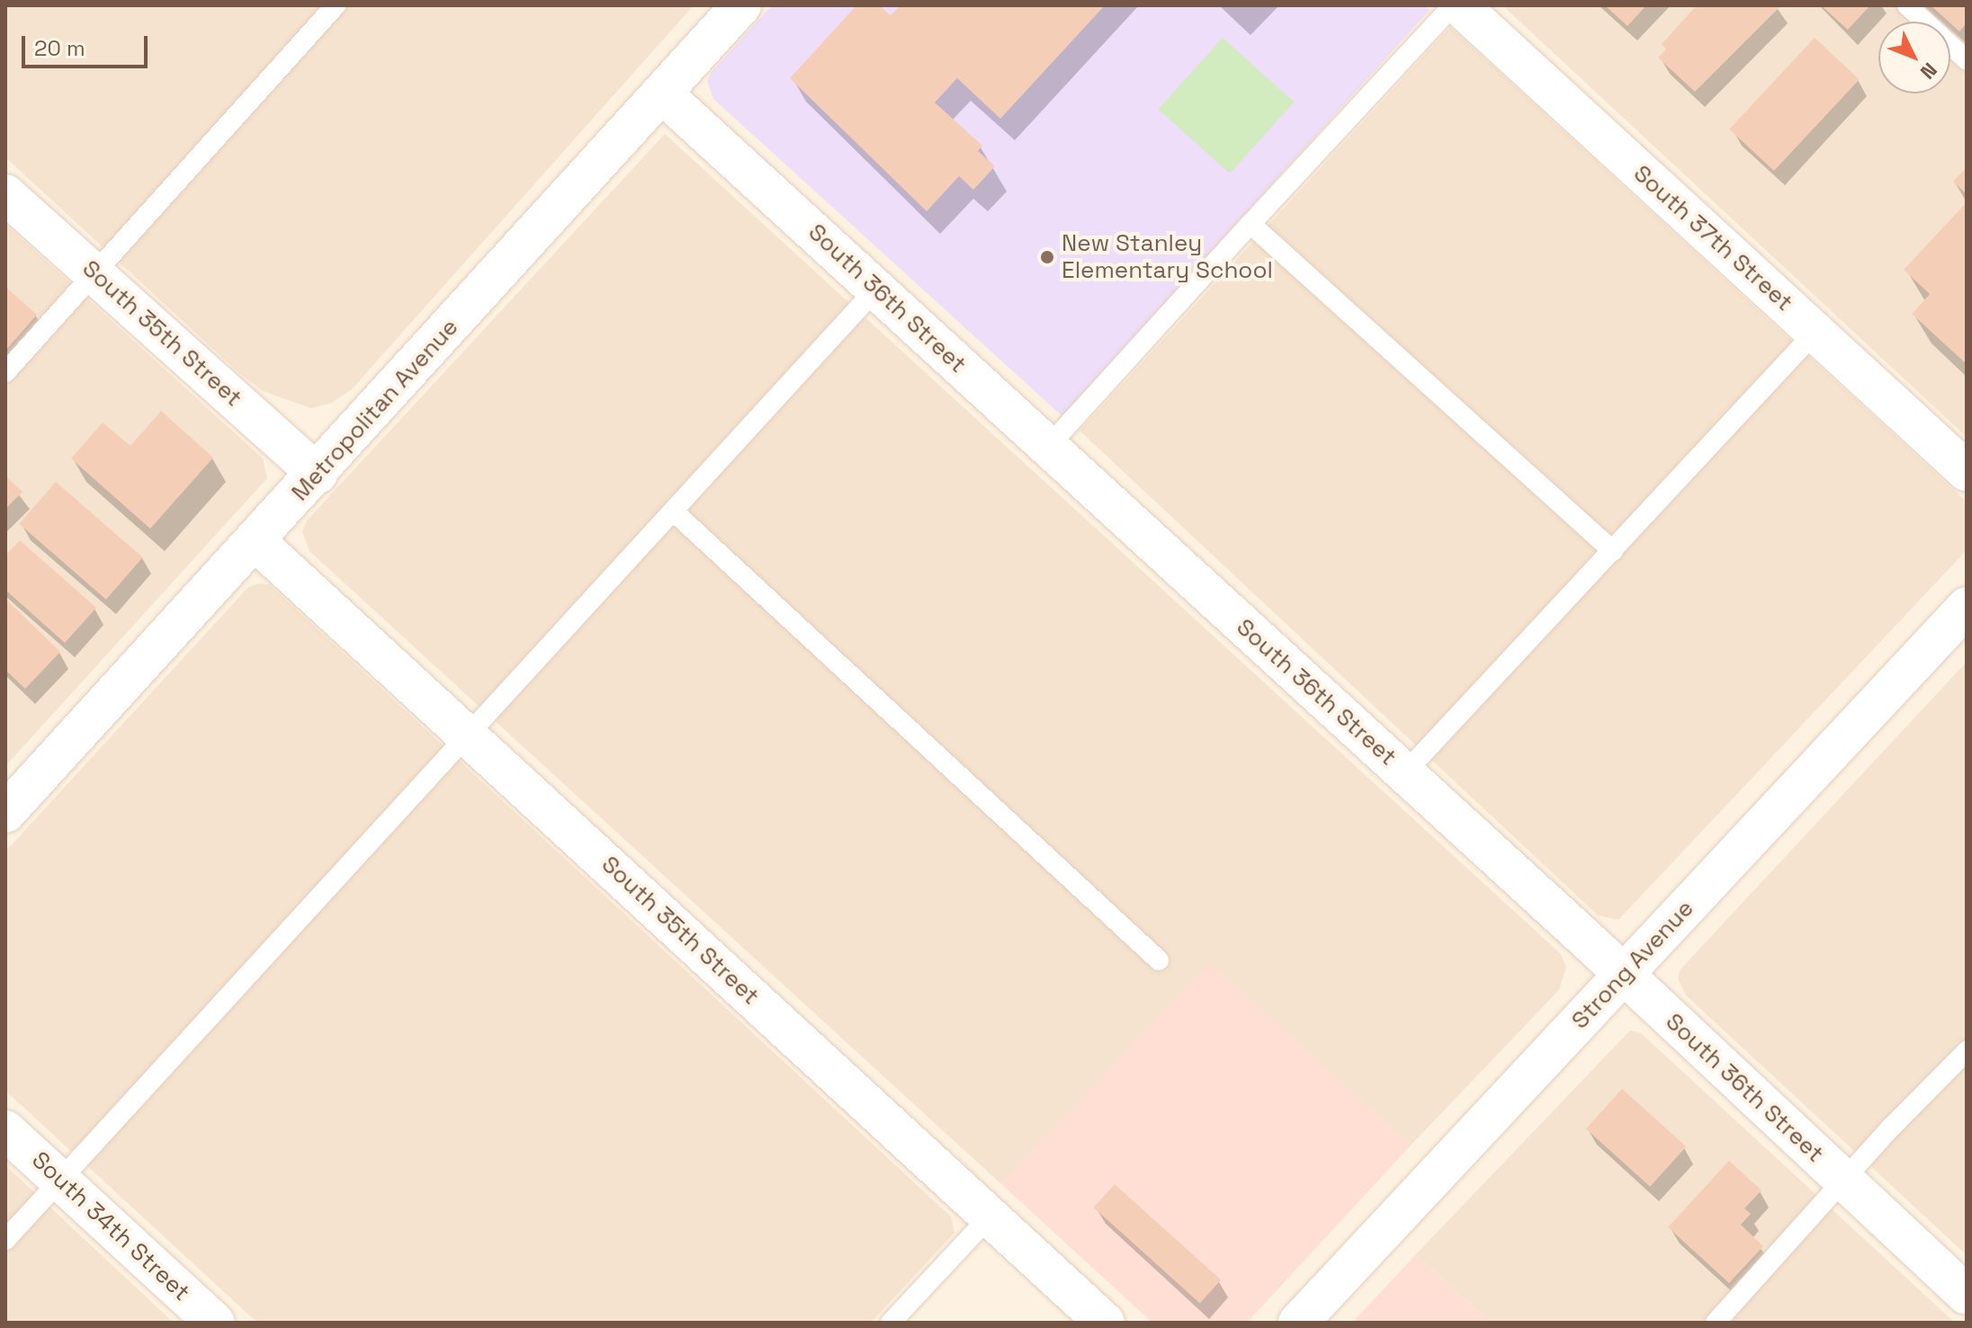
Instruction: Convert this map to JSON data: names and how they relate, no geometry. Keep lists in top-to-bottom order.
{
  "streets": {
    "street": [
      "South 37th Street",
      "South 36th Street",
      "South 35th Street",
      "Metropolitan Avenue",
      "Strong Avenue",
      "South 34th Street"
    ]
  },
  "crossings": [
    ["South 36th Street", "Metropolitan Avenue"],
    ["South 36th Street", "Strong Avenue"],
    ["South 35th Street", "Metropolitan Avenue"]
  ],
  "places": ["New Stanley Elementary School"],
  "scale_bar": "20 m",
  "north": "bottom right"
}
